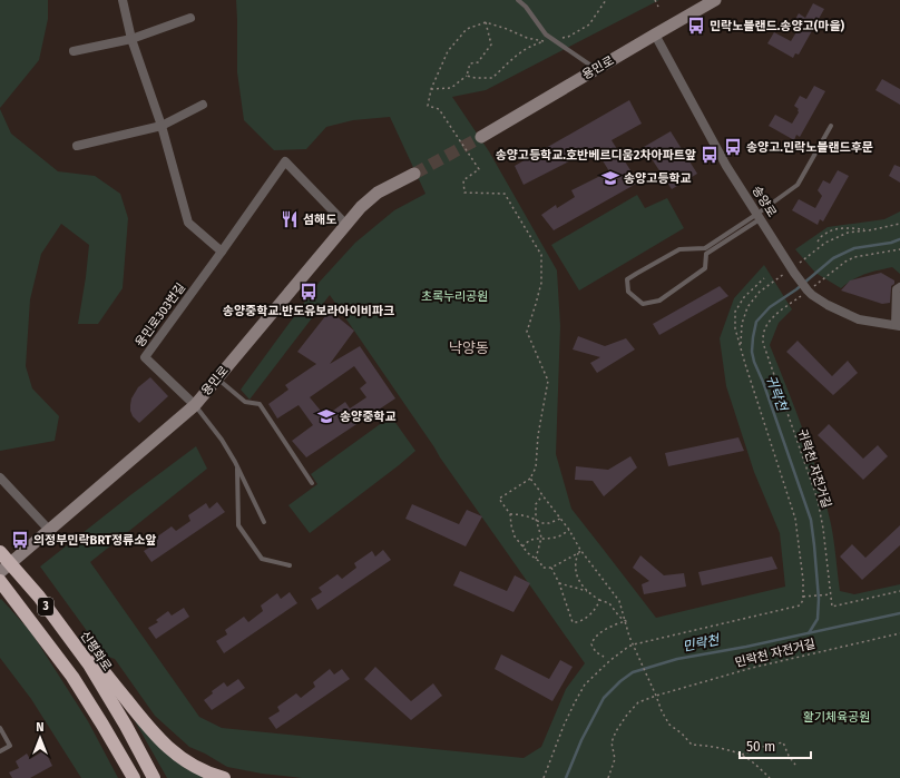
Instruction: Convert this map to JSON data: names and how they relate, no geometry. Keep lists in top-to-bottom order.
{
  "streets": {
    "highway": ["3", "신평화로"],
    "street": ["용민로", "송양로", "용민로303번길"],
    "path": ["귀락천 자전거길", "민락천 자전거길"]
  },
  "crossings": [
    ["용민로", "송양로"],
    ["용민로", "용민로303번길"],
    ["송양로", "귀락천 자전거길"]
  ],
  "districts": ["낙양동"],
  "water": ["귀락천", "민락천"],
  "parks": ["초록누리공원", "활기체육공원"],
  "places": {
    "bus stop": [
      "민락노블랜드.송양고(마을)",
      "송양고.민락노블랜드후문",
      "송양고등학교.호반베르디움2차아파트앞",
      "송양중학교.반도유보라아이비파크",
      "의정부민락BRT정류소앞"
    ],
    "school or university": ["송양고등학교", "송양중학교"],
    "restaurant": ["섬해도"]
  },
  "scale_bar": "50 m",
  "north": "top"
}
